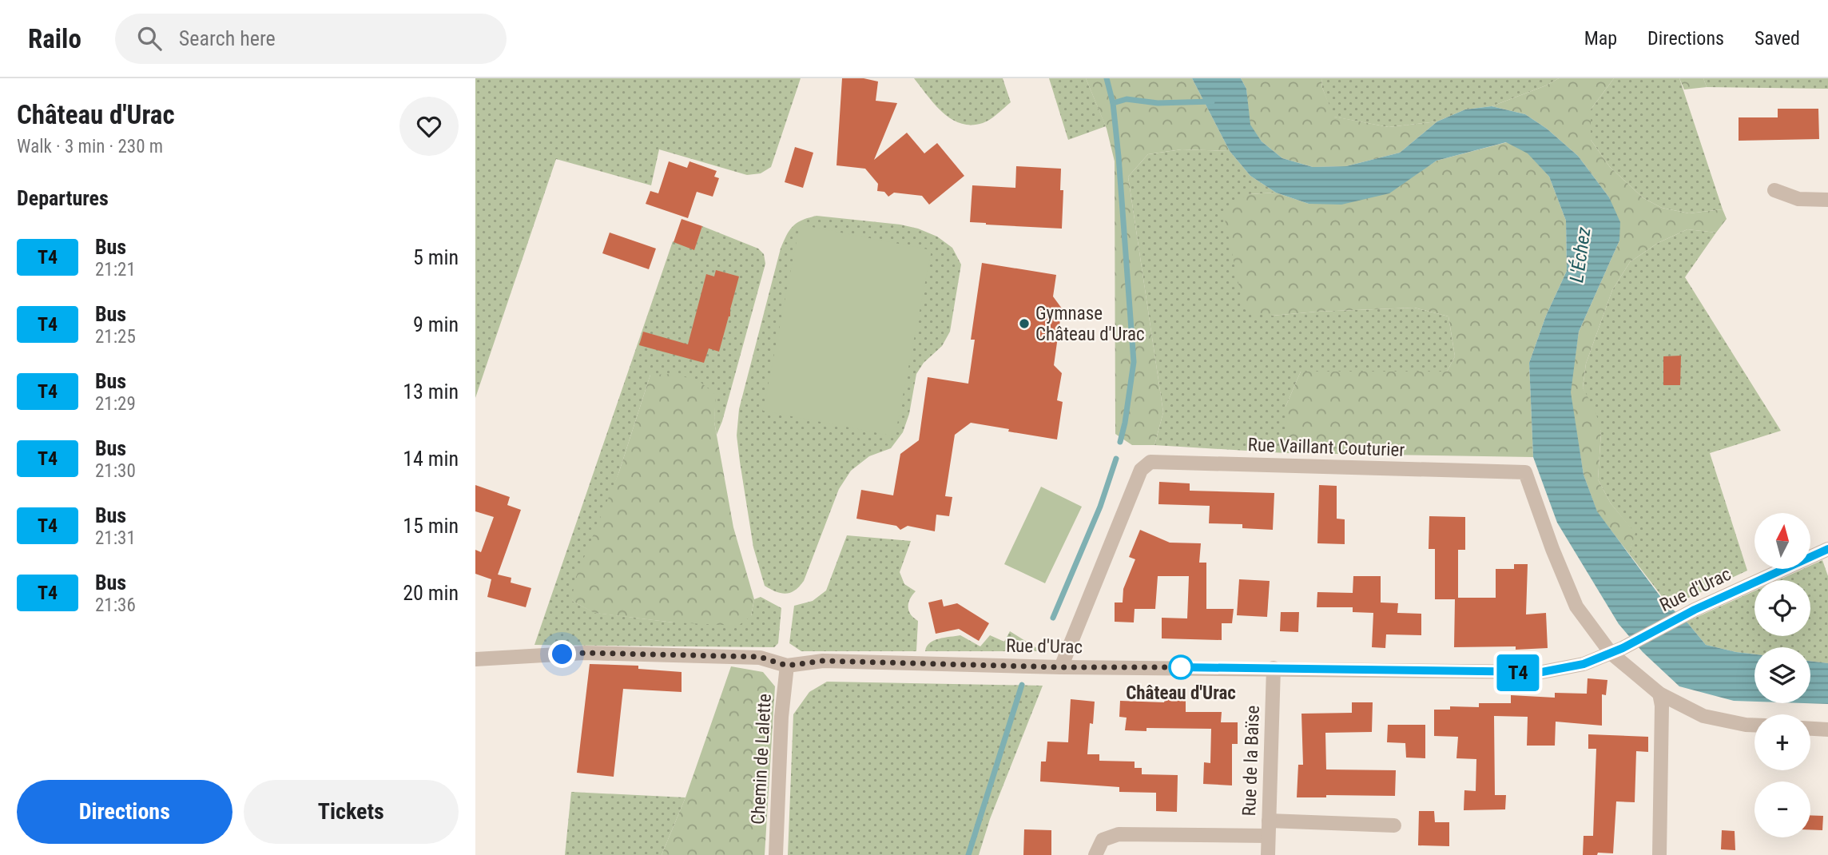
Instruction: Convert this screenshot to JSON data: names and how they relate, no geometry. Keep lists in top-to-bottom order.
{
  "streets": {
    "street": [
      "Rue Vaillant Couturier",
      "Rue d'Urac",
      "Chemin de Lalette",
      "Rue de la Baïse"
    ]
  },
  "crossings": [
    ["Rue Vaillant Couturier", "Rue d'Urac"],
    ["Rue d'Urac", "Chemin de Lalette"],
    ["Rue d'Urac", "Rue de la Baïse"]
  ],
  "water": ["L'Échez"],
  "places": ["Gymnase Château d'Urac", "Château d'Urac"],
  "lines": ["bus line T4"],
  "north": "top",
  "page": {
    "header": "Railo",
    "search": "Search here",
    "nav": ["Map", "Directions", "Saved"],
    "heading": [
      ["Château d'Urac", "Walk · 3 min · 230 m"],
      "Departures"
    ],
    "on_map": "T4",
    "list": [
      {
        "mark": "T4",
        "name": "Bus",
        "note": "21:21",
        "value": "5 min"
      },
      {
        "mark": "T4",
        "name": "Bus",
        "note": "21:25",
        "value": "9 min"
      },
      {
        "mark": "T4",
        "name": "Bus",
        "note": "21:29",
        "value": "13 min"
      },
      {
        "mark": "T4",
        "name": "Bus",
        "note": "21:30",
        "value": "14 min"
      },
      {
        "mark": "T4",
        "name": "Bus",
        "note": "21:31",
        "value": "15 min"
      },
      {
        "mark": "T4",
        "name": "Bus",
        "note": "21:36",
        "value": "20 min"
      }
    ],
    "map_buttons": ["+", "−"],
    "buttons": ["Directions", "Tickets"]
  }
}
